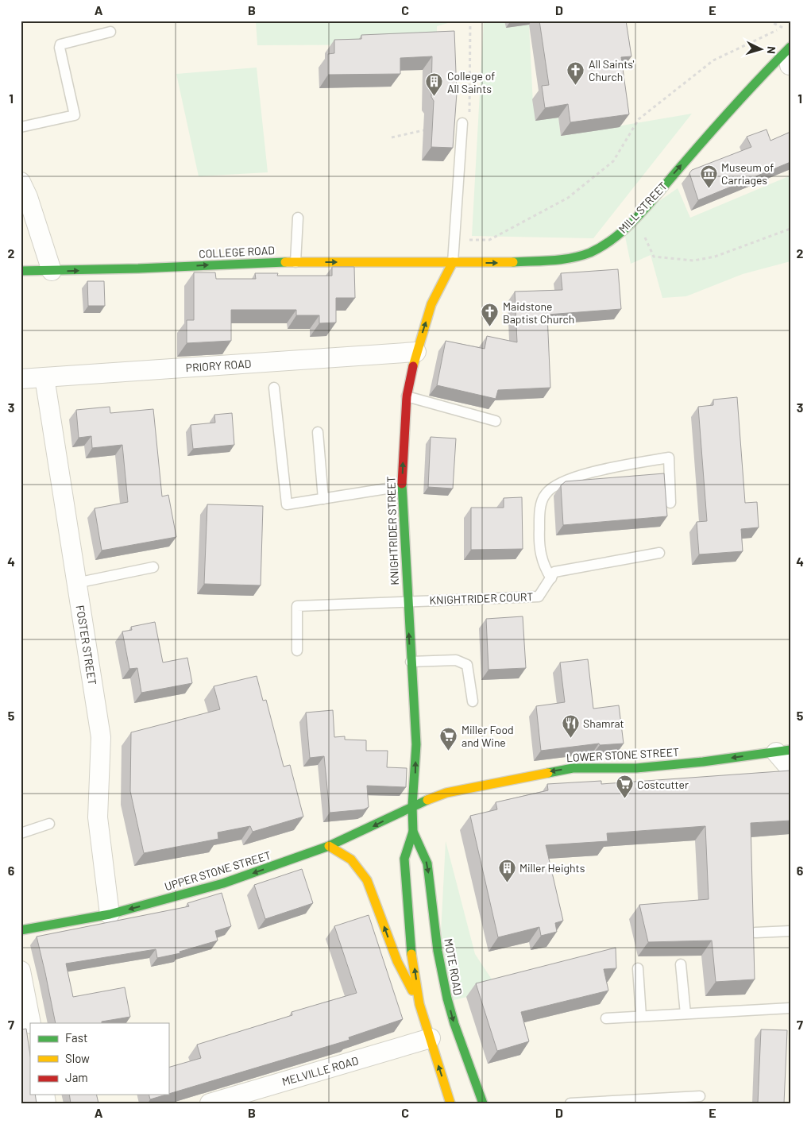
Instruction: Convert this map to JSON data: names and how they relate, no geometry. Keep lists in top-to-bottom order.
{
  "streets": {
    "highway": [
      "MILL STREET",
      "COLLEGE ROAD",
      "KNIGHTRIDER STREET",
      "LOWER STONE STREET",
      "UPPER STONE STREET",
      "MOTE ROAD"
    ],
    "street": ["PRIORY ROAD", "FOSTER STREET", "MELVILLE ROAD"],
    "lane": ["KNIGHTRIDER COURT"]
  },
  "crossings": [
    ["MILL STREET", "COLLEGE ROAD"],
    ["MILL STREET", "KNIGHTRIDER STREET"],
    ["COLLEGE ROAD", "KNIGHTRIDER STREET"],
    ["PRIORY ROAD", "KNIGHTRIDER STREET"],
    ["PRIORY ROAD", "FOSTER STREET"],
    ["KNIGHTRIDER STREET", "KNIGHTRIDER COURT"],
    ["KNIGHTRIDER STREET", "LOWER STONE STREET"],
    ["KNIGHTRIDER STREET", "UPPER STONE STREET"],
    ["KNIGHTRIDER STREET", "MOTE ROAD"],
    ["FOSTER STREET", "UPPER STONE STREET"],
    ["LOWER STONE STREET", "UPPER STONE STREET"],
    ["LOWER STONE STREET", "MOTE ROAD"],
    ["UPPER STONE STREET", "MOTE ROAD"],
    ["MOTE ROAD", "MELVILLE ROAD"]
  ],
  "one_way": [
    "MILL STREET",
    "COLLEGE ROAD",
    "KNIGHTRIDER STREET",
    "LOWER STONE STREET",
    "UPPER STONE STREET"
  ],
  "places": {
    "church": ["All Saints' Church", "Maidstone Baptist Church"],
    "building": ["College of All Saints", "Miller Heights"],
    "museum": ["Museum of Carriages"],
    "restaurant": ["Shamrat"],
    "supermarket": ["Miller Food and Wine", "Costcutter"]
  },
  "legend": ["Fast", "Slow", "Jam"],
  "north": "right",
  "grid": {
    "columns": [
      "A",
      "B",
      "C",
      "D",
      "E"
    ],
    "rows": [
      "1",
      "2",
      "3",
      "4",
      "5",
      "6",
      "7"
    ]
  }
}
